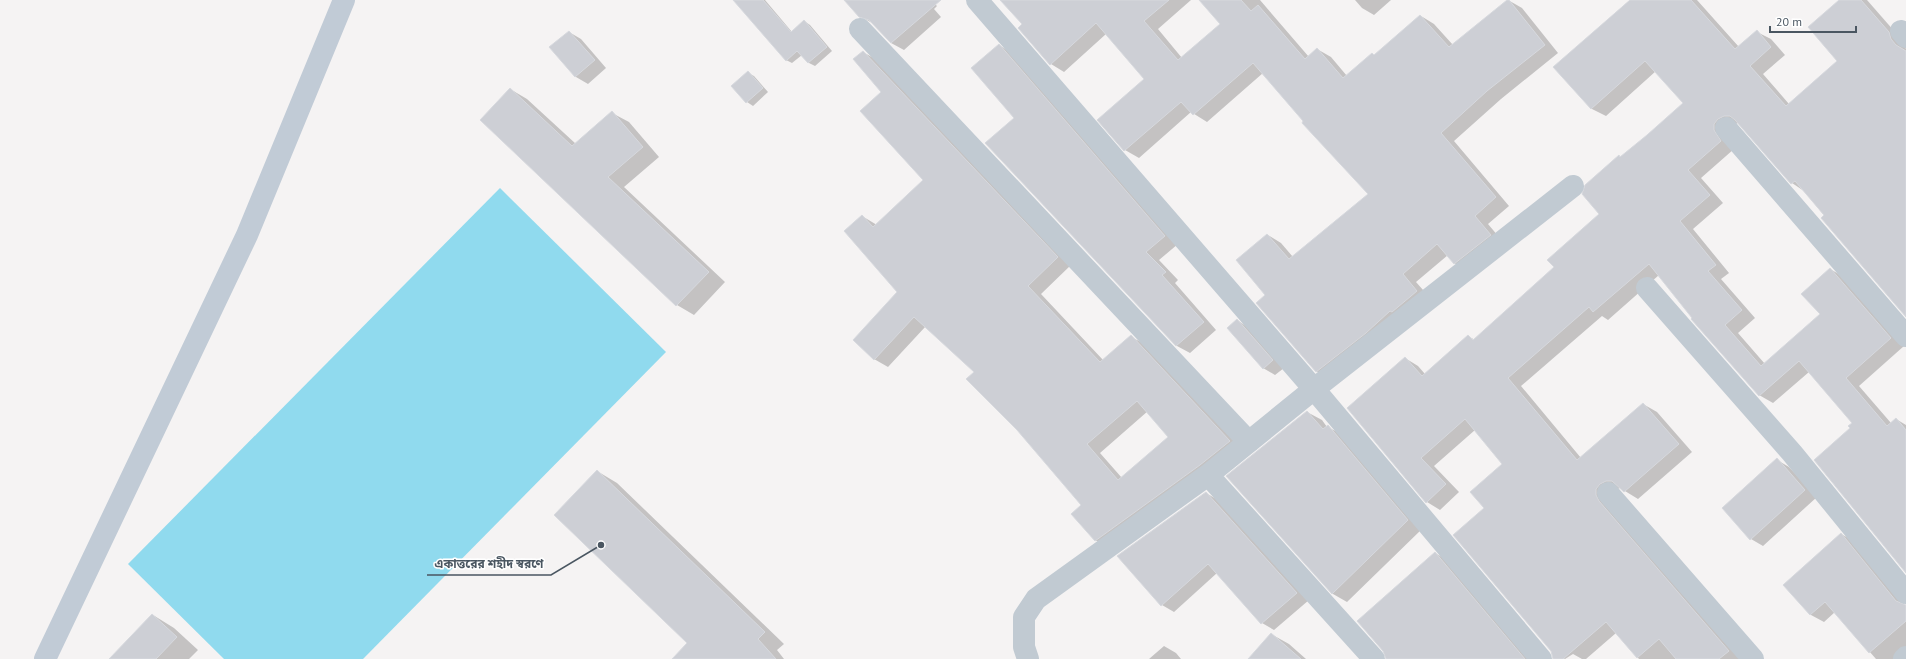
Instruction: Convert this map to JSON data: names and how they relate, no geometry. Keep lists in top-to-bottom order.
{
  "places": ["একাত্তরের শহীদ স্বরণে"],
  "scale_bar": "20 m"
}
